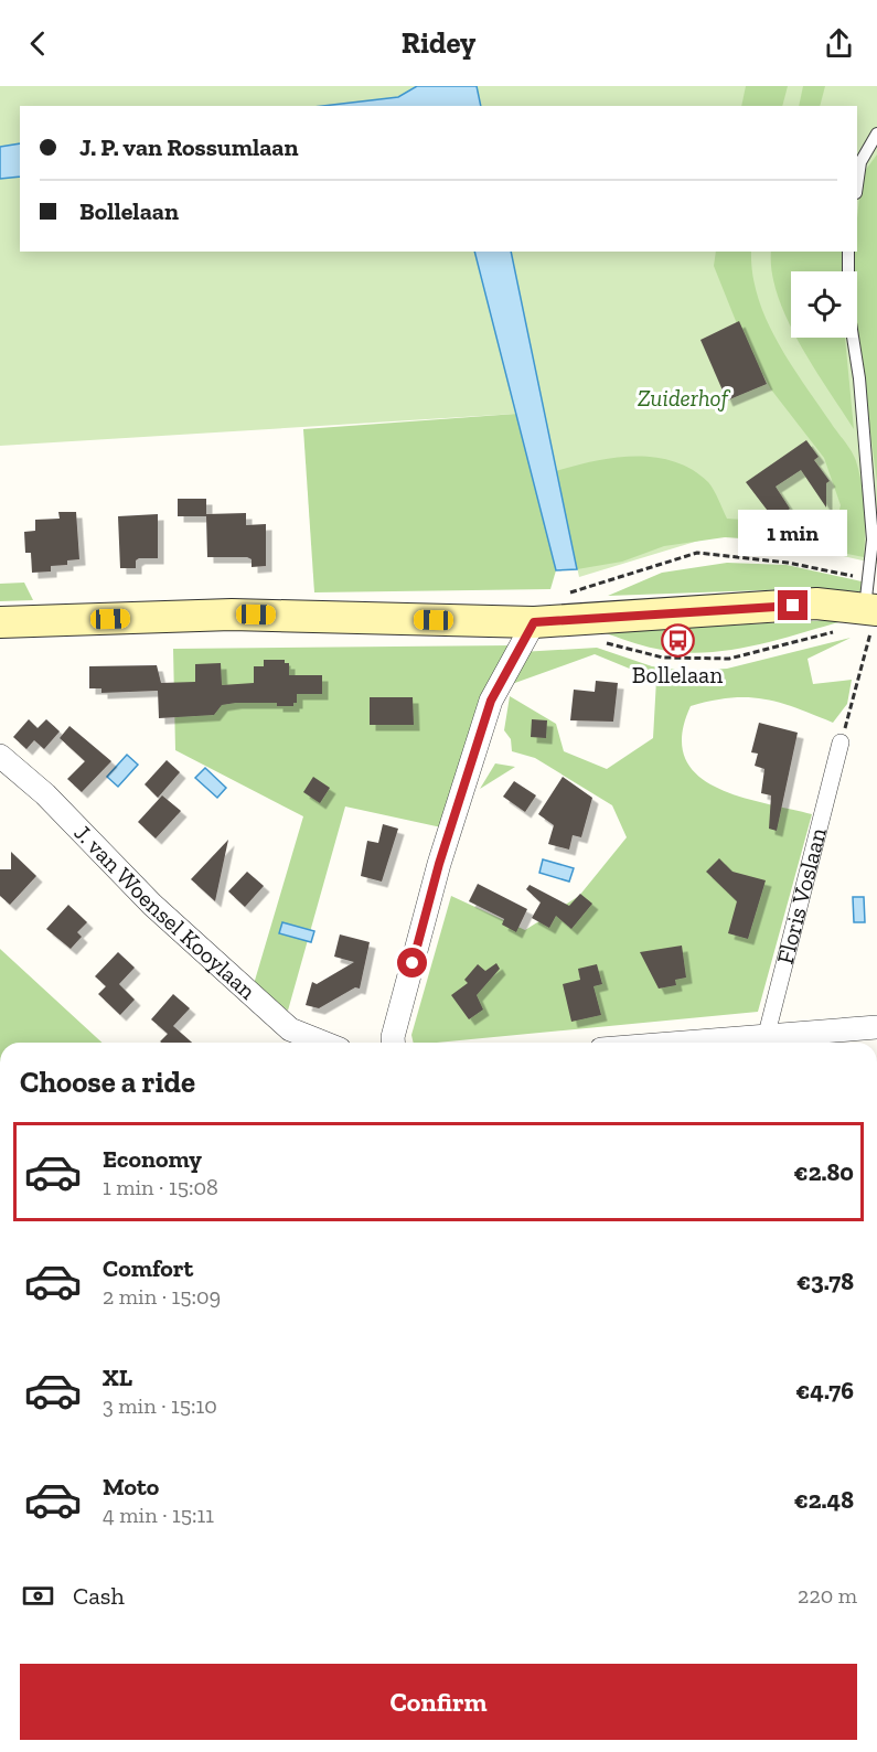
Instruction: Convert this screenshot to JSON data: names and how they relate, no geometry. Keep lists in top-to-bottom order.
{
  "streets": {
    "street": ["Floris Voslaan", "J. van Woensel Kooylaan"]
  },
  "parks": ["Zuiderhof"],
  "places": {
    "bus stop": ["Bollelaan"]
  },
  "page": {
    "header": "Ridey",
    "banner": ["J. P. van Rossumlaan", "Bollelaan"],
    "bubble": "1 min",
    "heading": "Choose a ride",
    "list": [
      {
        "name": "Economy",
        "note": "1 min · 15:08",
        "value": "€2.80"
      },
      {
        "name": "Comfort",
        "note": "2 min · 15:09",
        "value": "€3.78"
      },
      {
        "name": "XL",
        "note": "3 min · 15:10",
        "value": "€4.76"
      },
      {
        "name": "Moto",
        "note": "4 min · 15:11",
        "value": "€2.48"
      }
    ],
    "pay": ["Cash", "220 m"],
    "buttons": "Confirm"
  }
}
